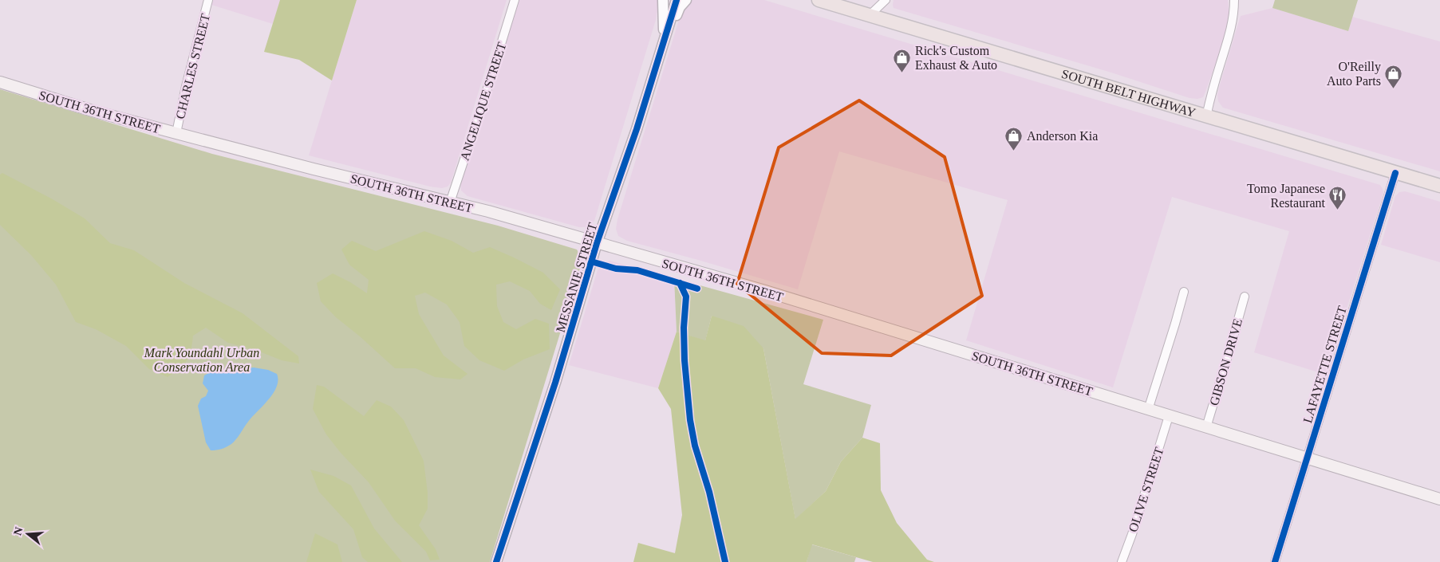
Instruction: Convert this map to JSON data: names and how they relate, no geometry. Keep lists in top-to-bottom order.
{
  "streets": {
    "main road": ["SOUTH BELT HIGHWAY", "SOUTH 36TH STREET"],
    "street": [
      "CHARLES STREET",
      "ANGELIQUE STREET",
      "MESSANIE STREET",
      "GIBSON DRIVE",
      "LAFAYETTE STREET",
      "OLIVE STREET"
    ]
  },
  "crossings": [
    ["CHARLES STREET", "SOUTH 36TH STREET"],
    ["SOUTH BELT HIGHWAY", "LAFAYETTE STREET"],
    ["ANGELIQUE STREET", "SOUTH 36TH STREET"],
    ["SOUTH 36TH STREET", "MESSANIE STREET"],
    ["SOUTH 36TH STREET", "GIBSON DRIVE"],
    ["SOUTH 36TH STREET", "LAFAYETTE STREET"],
    ["SOUTH 36TH STREET", "OLIVE STREET"]
  ],
  "parks": ["Mark Youndahl Urban Conservation Area"],
  "places": {
    "shop": ["Rick's Custom Exhaust & Auto", "O'Reilly Auto Parts", "Anderson Kia"],
    "restaurant": ["Tomo Japanese Restaurant"]
  },
  "north": "left"
}
